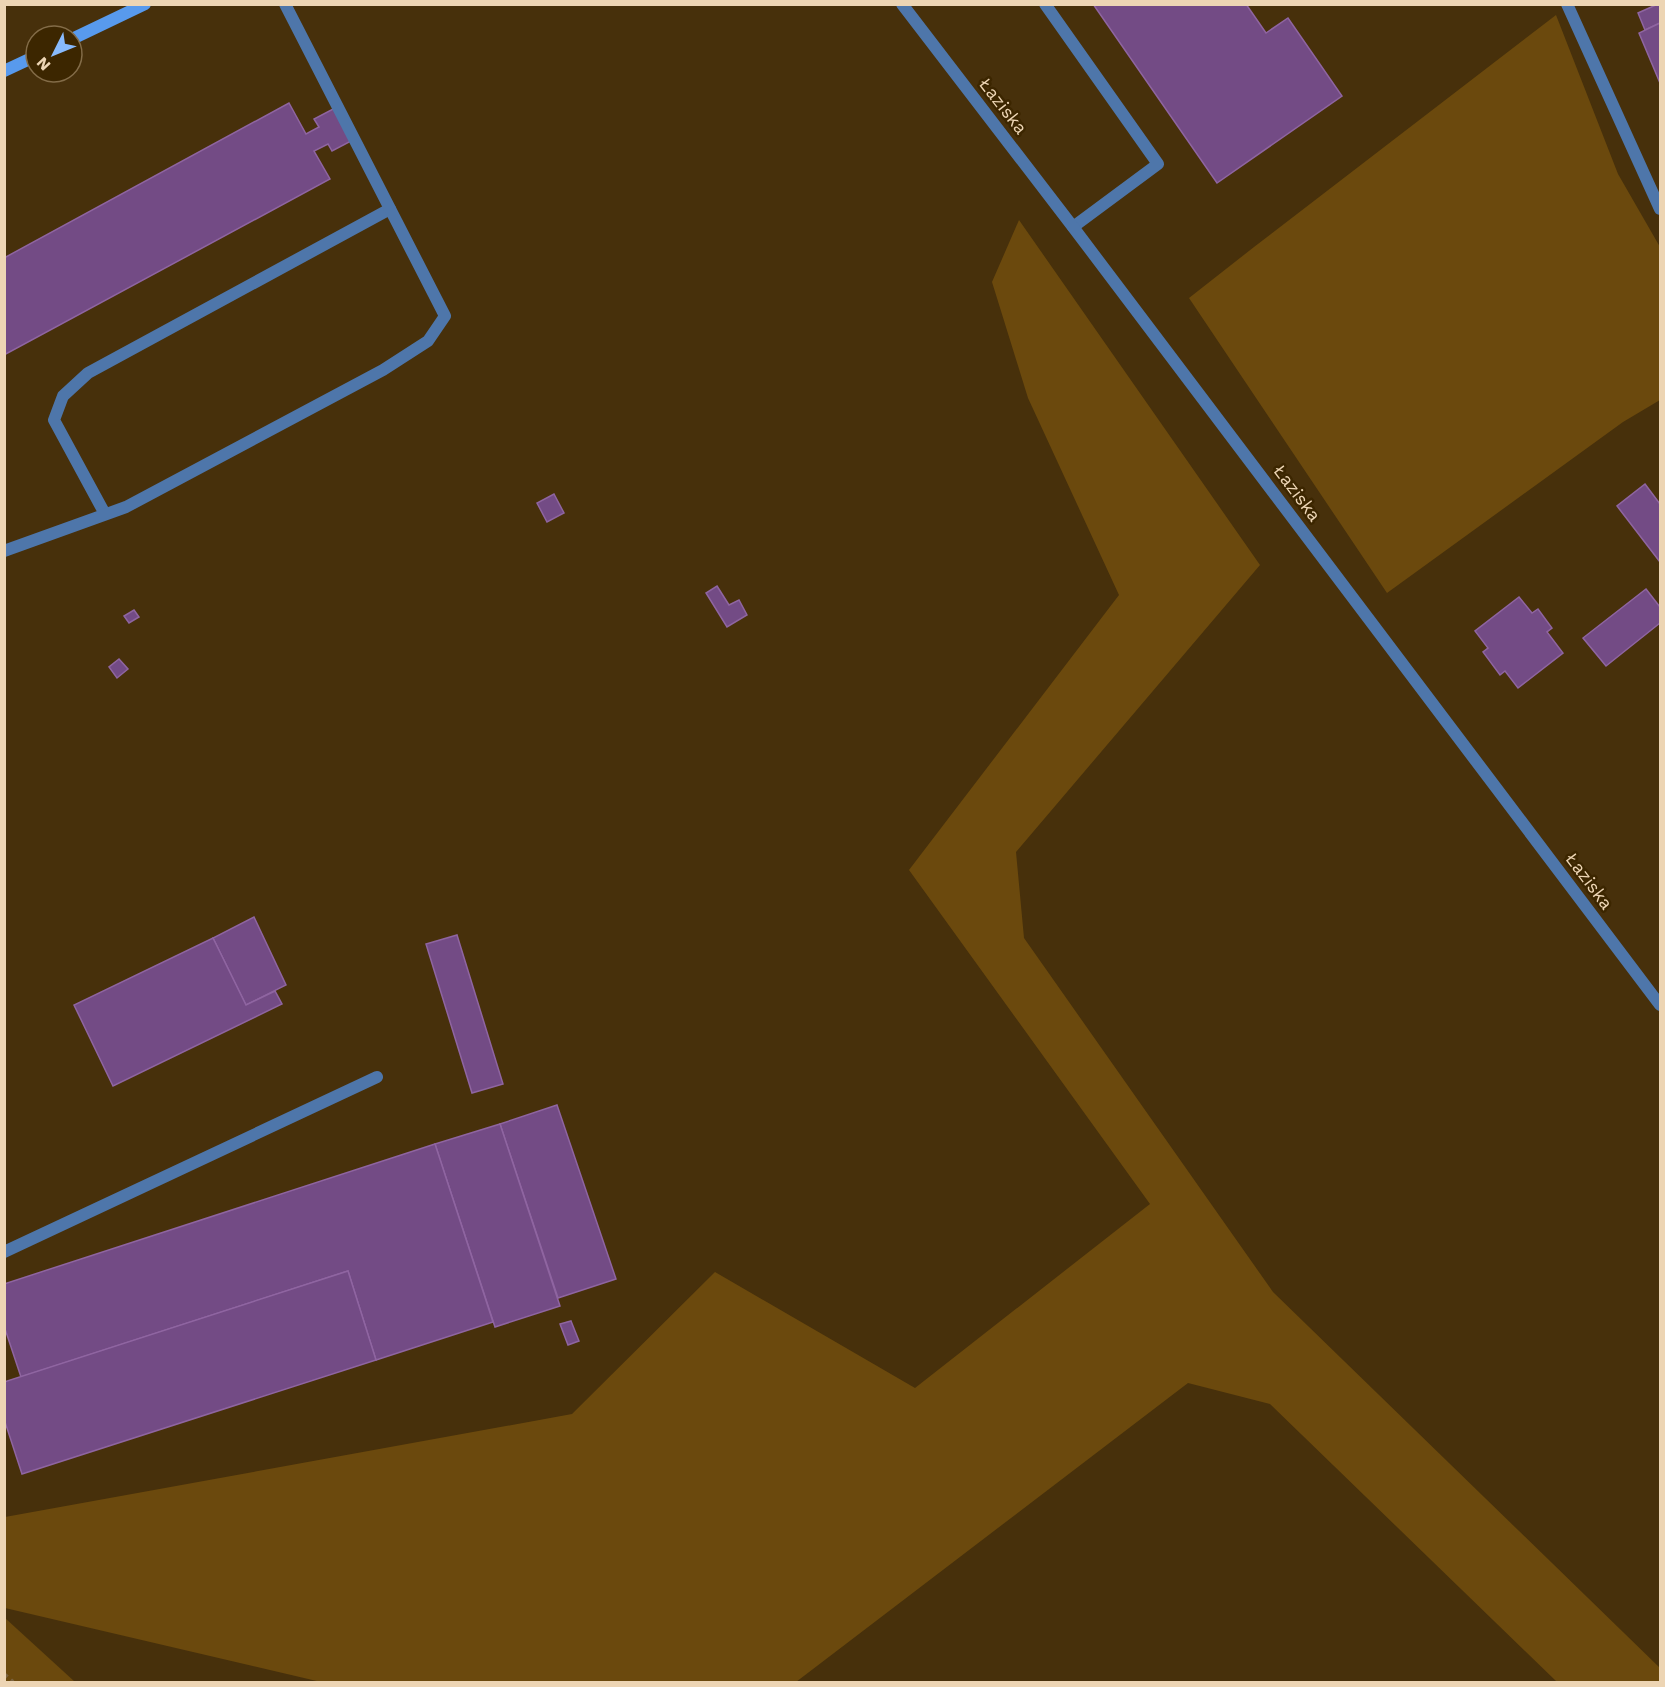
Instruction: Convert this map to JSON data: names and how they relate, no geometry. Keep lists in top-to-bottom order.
{
  "streets": {
    "street": ["Łaziska"]
  },
  "north": "bottom left"
}
